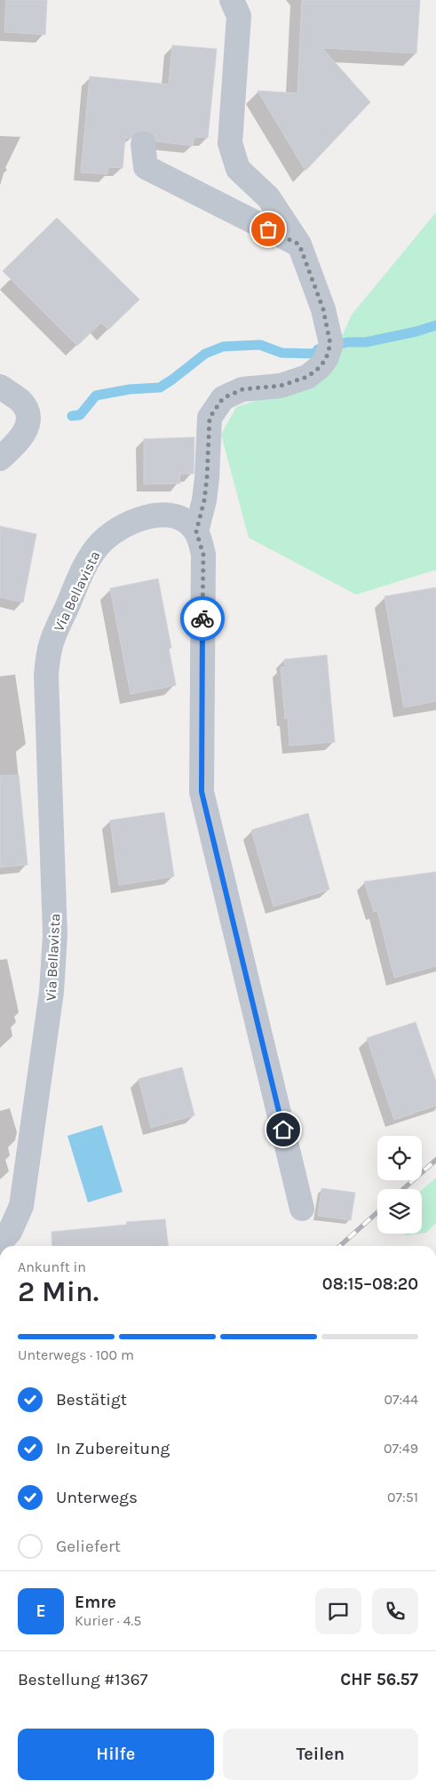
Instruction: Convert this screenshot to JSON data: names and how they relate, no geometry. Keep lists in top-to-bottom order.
{
  "streets": {
    "street": ["Via Bellavista"]
  },
  "page": {
    "heading": ["2 Min.", "Ankunft in", "08:15–08:20"],
    "panel": [
      "Emre",
      "Kurier · 4.5",
      "Bestellung #1367",
      "CHF 56.57"
    ],
    "bar": "Unterwegs · 100 m",
    "list": [
      ["Bestätigt", "07:44"],
      ["In Zubereitung", "07:49"],
      ["Unterwegs", "07:51"],
      "Geliefert"
    ],
    "round": "E",
    "buttons": ["Hilfe", "Teilen"]
  }
}
